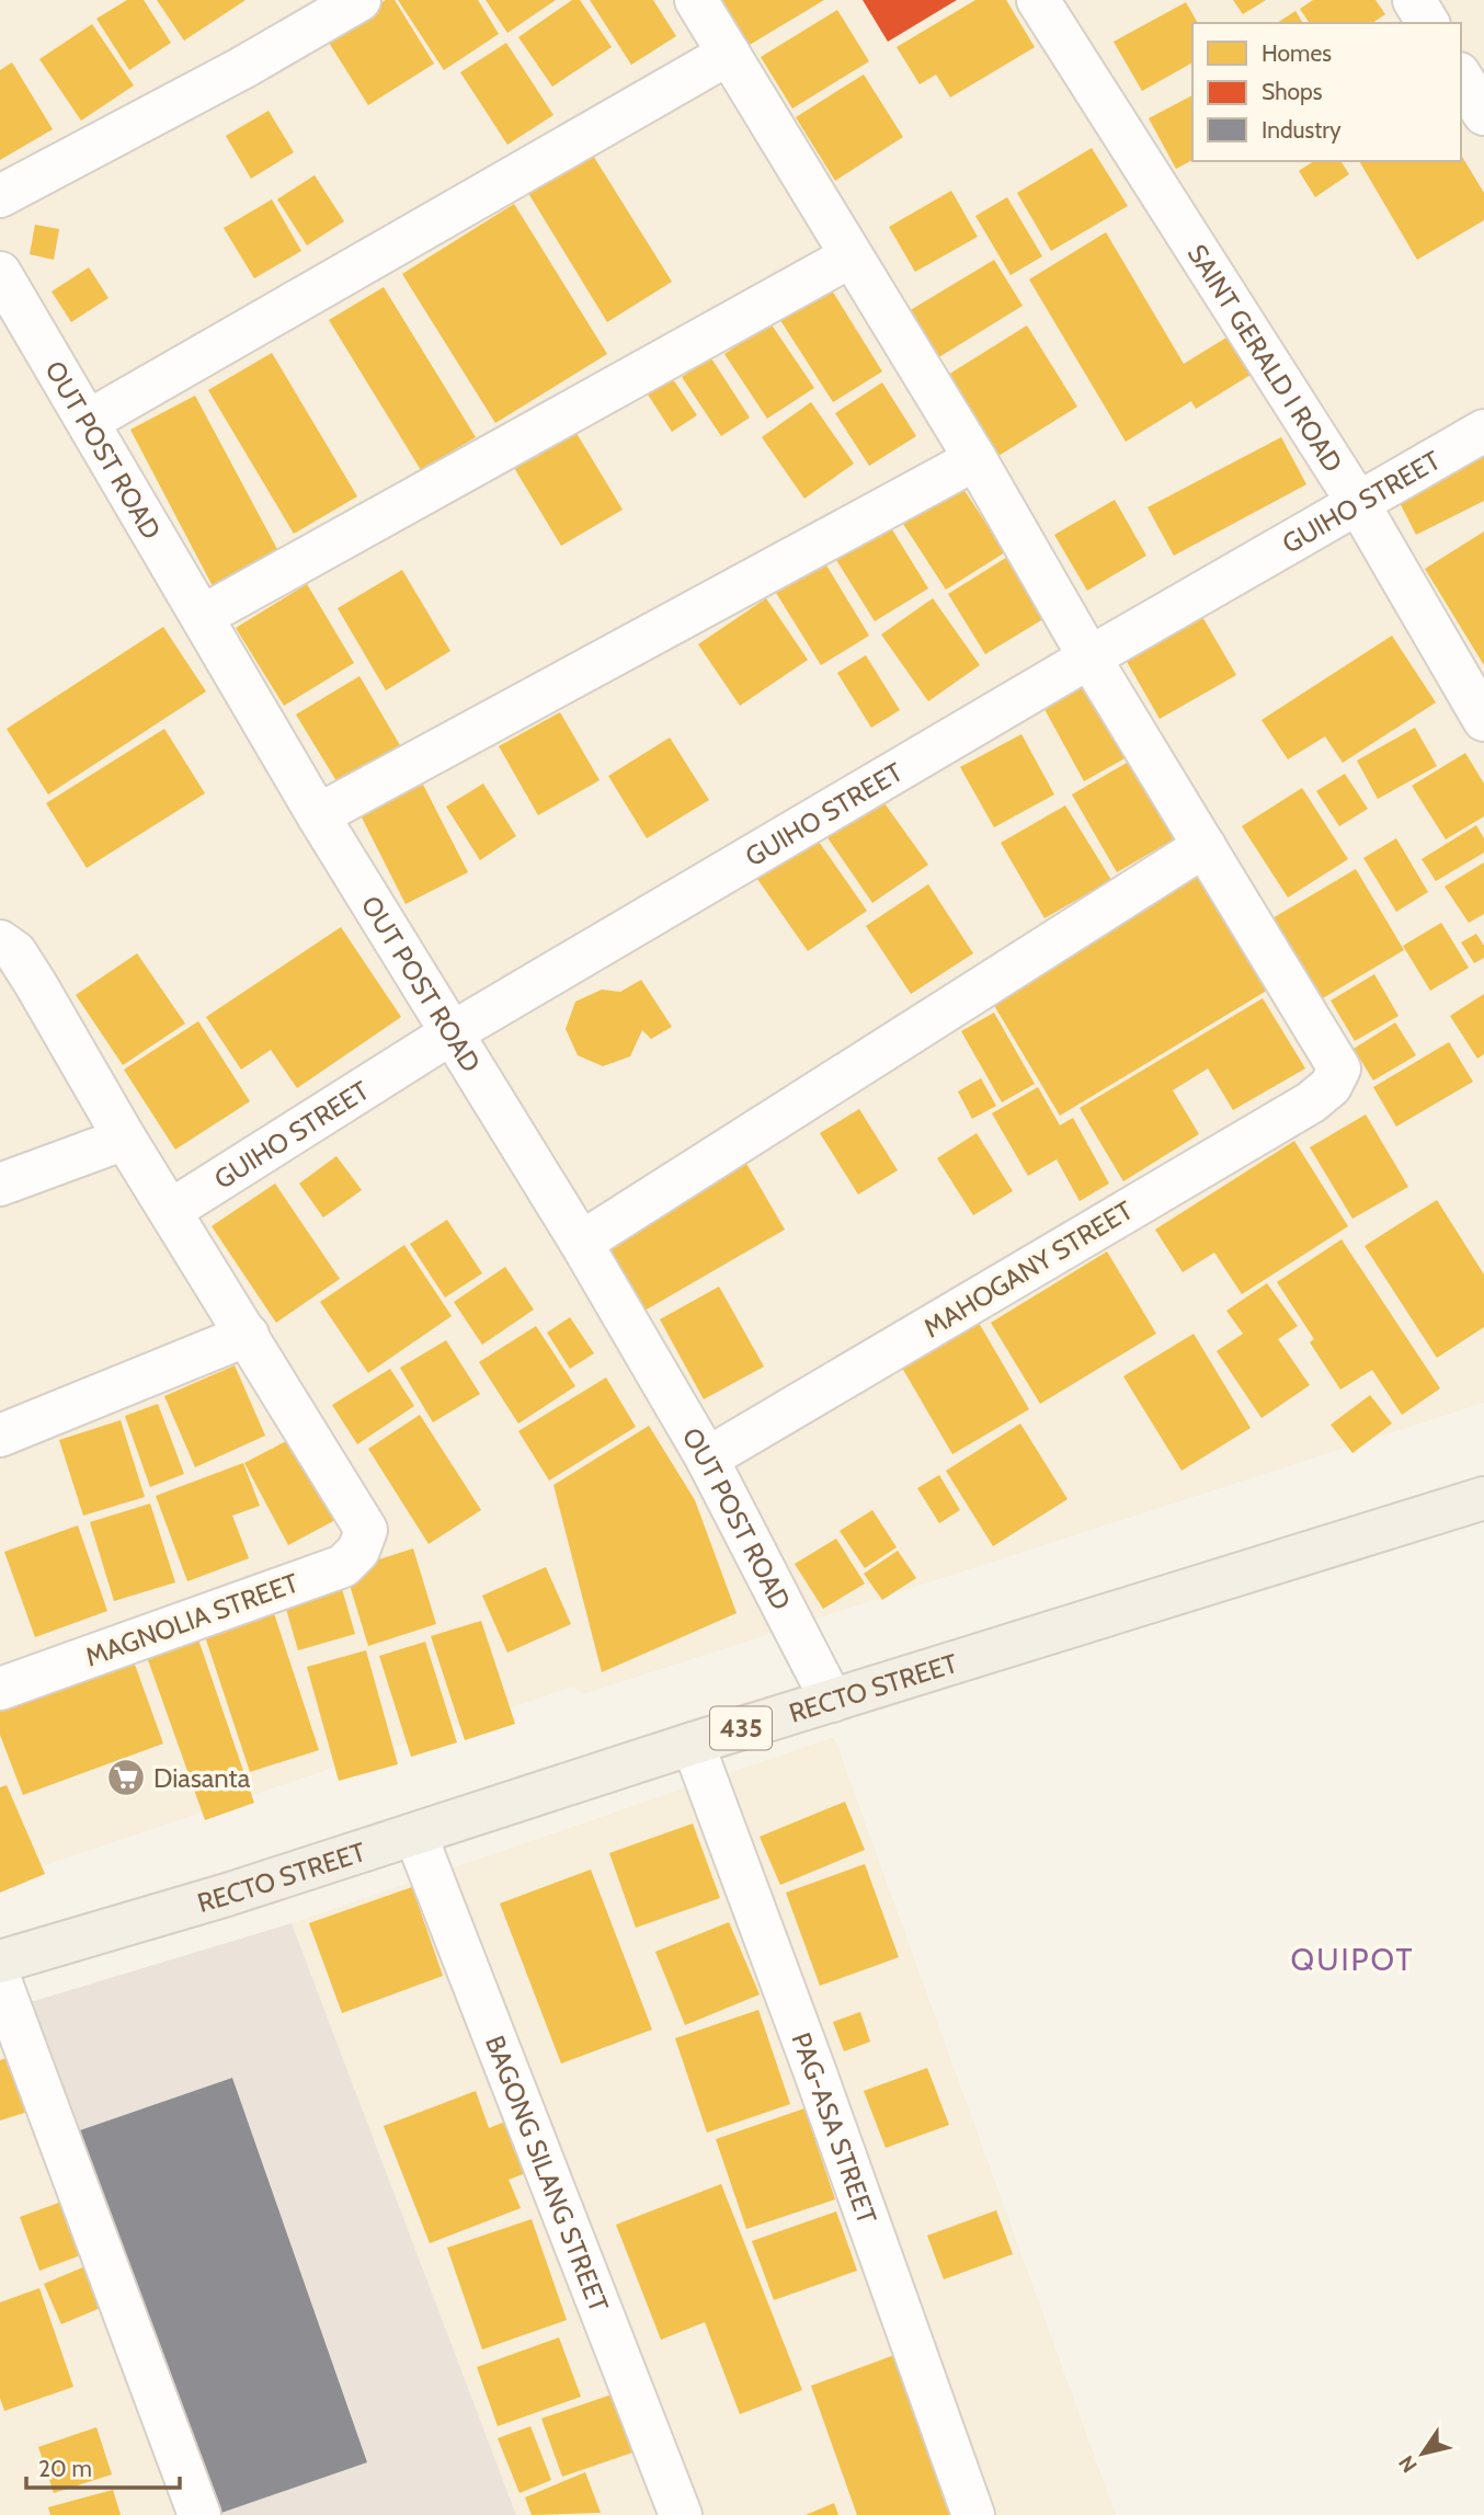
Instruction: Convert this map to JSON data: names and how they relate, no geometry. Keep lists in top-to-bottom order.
{
  "streets": {
    "main road": ["RECTO STREET", "435"],
    "street": [
      "SAINT GERALD I ROAD",
      "OUT POST ROAD",
      "GUIHO STREET",
      "MAHOGANY STREET",
      "MAGNOLIA STREET",
      "PAG-ASA STREET",
      "BAGONG SILANG STREET"
    ]
  },
  "crossings": [
    ["SAINT GERALD I ROAD", "GUIHO STREET"],
    ["OUT POST ROAD", "GUIHO STREET"],
    ["OUT POST ROAD", "MAHOGANY STREET"],
    ["OUT POST ROAD", "RECTO STREET"],
    ["RECTO STREET", "PAG-ASA STREET"],
    ["RECTO STREET", "BAGONG SILANG STREET"]
  ],
  "districts": ["QUIPOT"],
  "places": {
    "supermarket": ["Diasanta"]
  },
  "legend": ["Homes", "Shops", "Industry"],
  "scale_bar": "20 m",
  "north": "bottom left"
}
